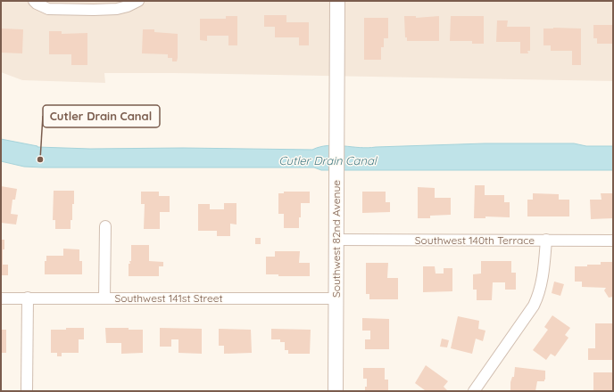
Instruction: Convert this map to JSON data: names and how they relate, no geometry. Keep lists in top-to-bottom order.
{
  "streets": {
    "street": ["Southwest 82nd Avenue", "Southwest 140th Terrace", "Southwest 141st Street"]
  },
  "crossings": [
    ["Southwest 82nd Avenue", "Southwest 140th Terrace"],
    ["Southwest 82nd Avenue", "Southwest 141st Street"]
  ],
  "water": ["Cutler Drain Canal"],
  "places": ["Cutler Drain Canal"]
}
